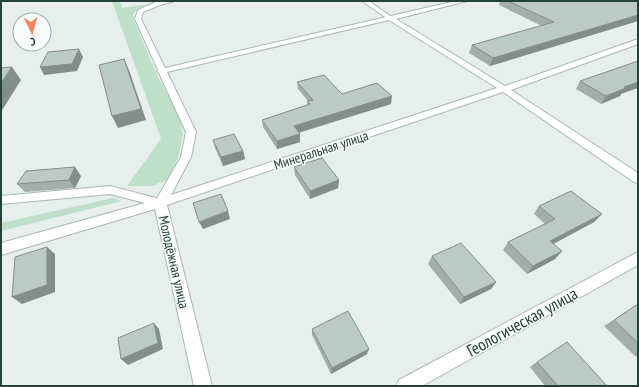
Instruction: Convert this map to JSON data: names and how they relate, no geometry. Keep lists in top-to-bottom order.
{
  "streets": {
    "street": ["Минеральная улица", "Молодёжная улица", "Геологическая улица"]
  },
  "crossings": [
    ["Минеральная улица", "Молодёжная улица"]
  ],
  "north": "bottom"
}
